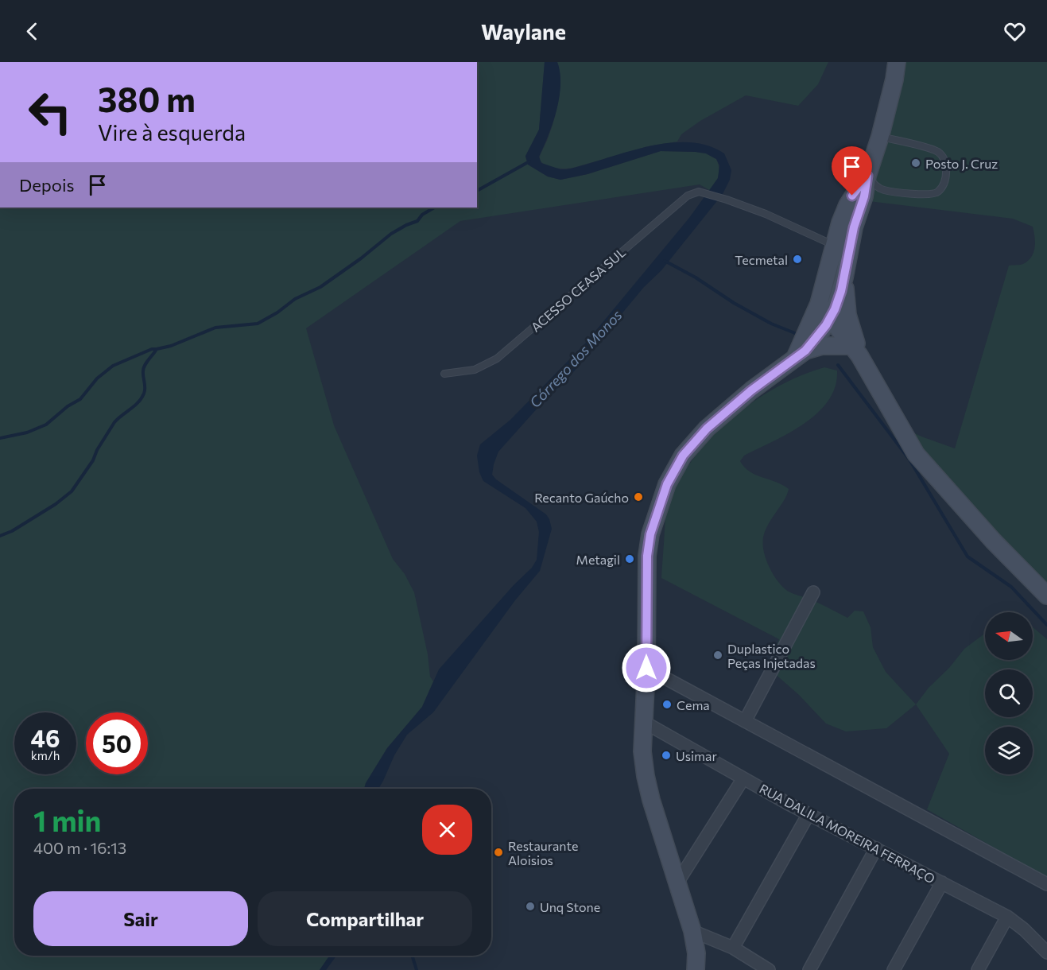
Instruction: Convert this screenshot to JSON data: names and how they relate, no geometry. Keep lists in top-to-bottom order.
{
  "streets": {
    "street": ["RUA DALILA MOREIRA FERRAÇO"],
    "lane": ["ACESSO CEASA SUL"]
  },
  "water": ["Córrego dos Monos"],
  "places": [
    "Posto J. Cruz",
    "Tecmetal",
    "Recanto Gaúcho",
    "Metagil",
    "Duplastico Peças Injetadas",
    "Cema",
    "Usimar",
    "Restaurante Aloisios",
    "Unq Stone"
  ],
  "north": "left",
  "page": {
    "header": "Waylane",
    "turn": ["380 m", "Vire à esquerda"],
    "then": "Depois",
    "speed": "46 km/h",
    "limit": "50",
    "heading": ["1 min", "400 m · 16:13"],
    "buttons": ["Sair", "Compartilhar"]
  }
}
